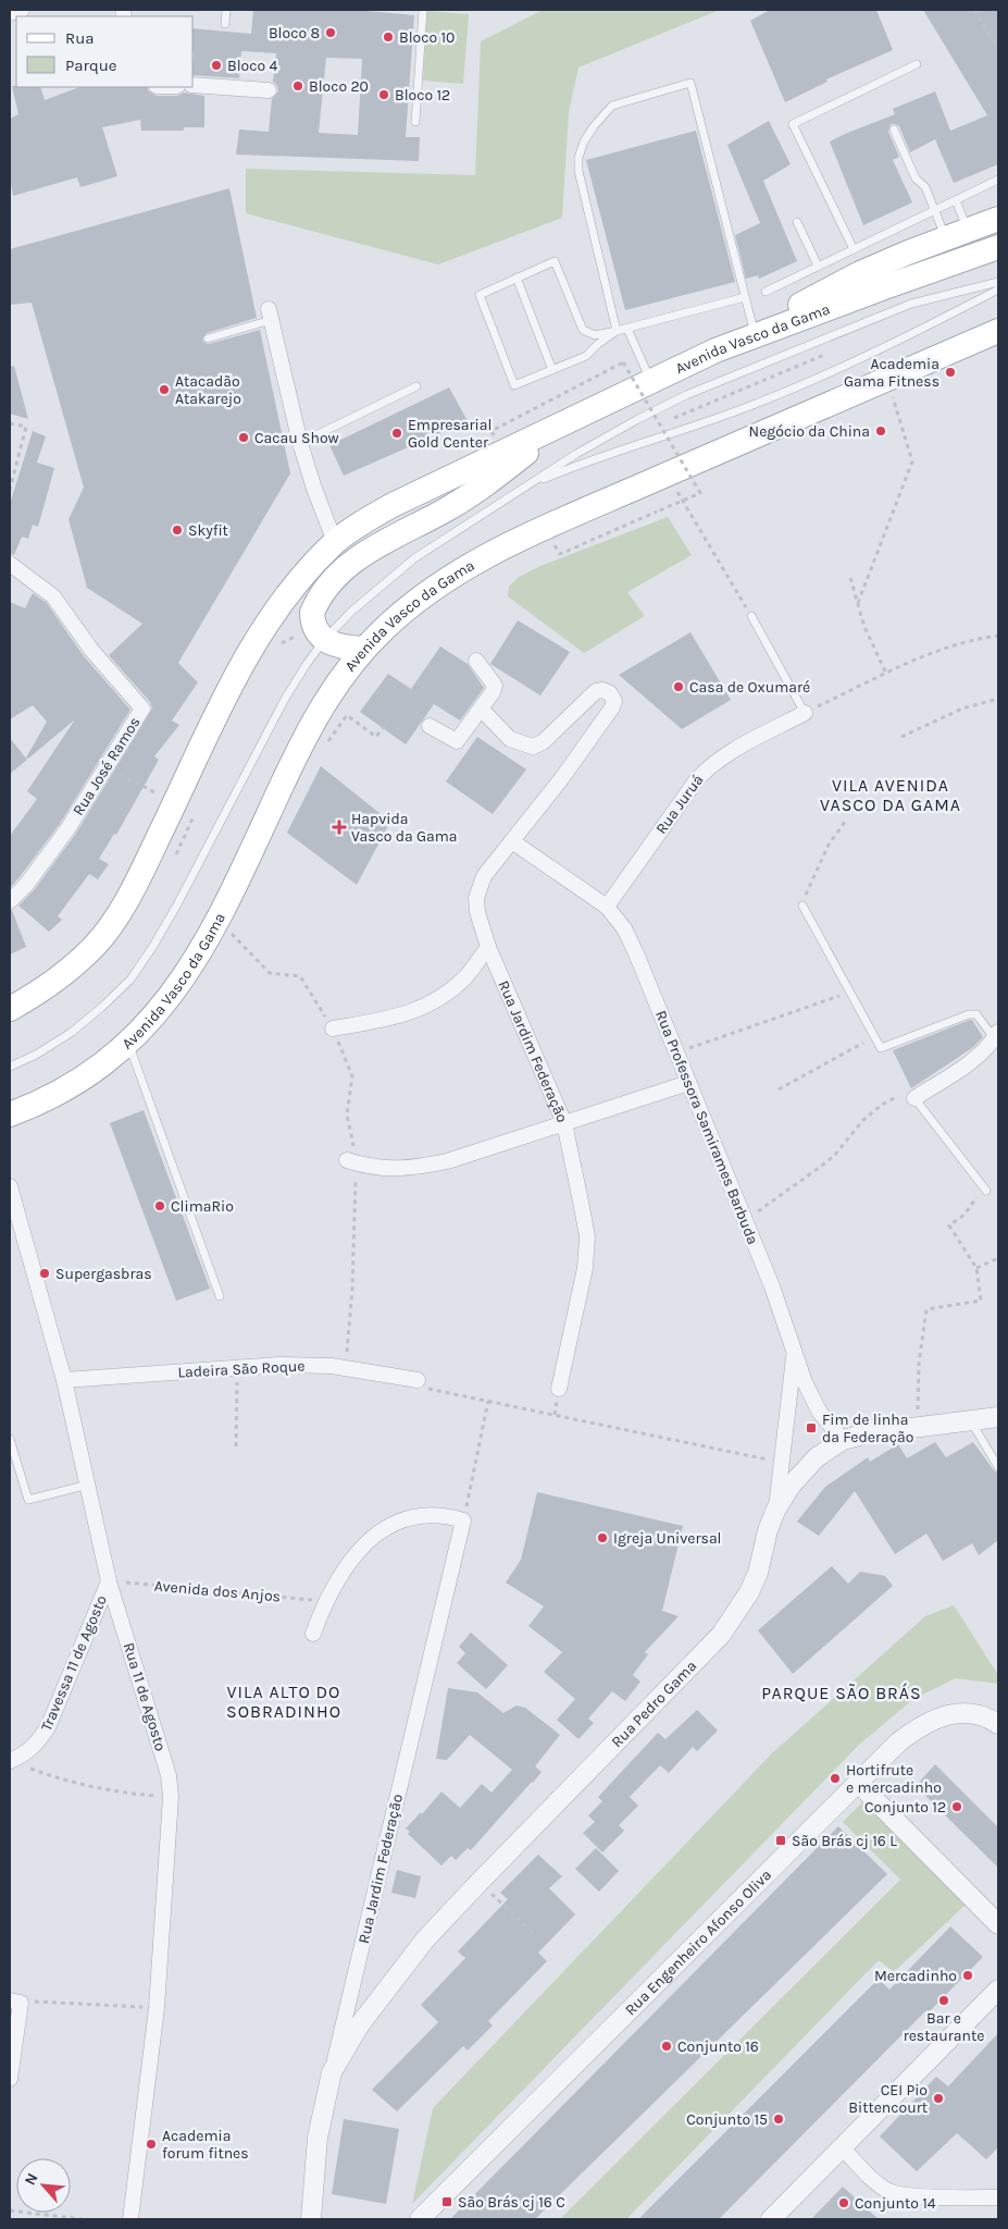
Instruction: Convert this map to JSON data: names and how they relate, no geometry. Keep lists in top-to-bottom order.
{
  "streets": {
    "main road": ["Avenida Vasco da Gama"],
    "street": [
      "Rua José Ramos",
      "Rua Juruá",
      "Rua Jardim Federação",
      "Rua Professora Samirames Barbuda",
      "Ladeira São Roque",
      "Travessa 11 de Agosto",
      "Rua 11 de Agosto",
      "Rua Pedro Gama",
      "Rua Engenheiro Afonso Oliva"
    ],
    "path": ["Avenida dos Anjos"]
  },
  "crossings": [
    ["Rua Juruá", "Rua Professora Samirames Barbuda"],
    ["Rua Jardim Federação", "Rua Pedro Gama"],
    ["Rua Professora Samirames Barbuda", "Rua Pedro Gama"],
    ["Ladeira São Roque", "Rua 11 de Agosto"],
    ["Avenida dos Anjos", "Travessa 11 de Agosto"],
    ["Avenida dos Anjos", "Rua 11 de Agosto"],
    ["Travessa 11 de Agosto", "Rua 11 de Agosto"]
  ],
  "districts": ["VILA AVENIDA VASCO DA GAMA", "VILA ALTO DO SOBRADINHO", "PARQUE SÃO BRÁS"],
  "places": {
    "other": [
      "Bloco 8",
      "Bloco 10",
      "Bloco 4",
      "Bloco 20",
      "Bloco 12",
      "Academia Gama Fitness",
      "Atacadão Atakarejo",
      "Negócio da China",
      "Empresarial Gold Center",
      "Cacau Show",
      "Skyfit",
      "Casa de Oxumaré",
      "ClimaRio",
      "Supergasbras",
      "Igreja Universal",
      "Hortifrute e mercadinho",
      "Conjunto 12",
      "Mercadinho",
      "Bar e restaurante",
      "Conjunto 16",
      "CEI Pio Bittencourt",
      "Conjunto 15",
      "Academia forum fitnes",
      "Conjunto 14"
    ],
    "health": ["Hapvida Vasco da Gama"],
    "transit": ["Fim de linha da Federação", "São Brás cj 16 L", "São Brás cj 16 C"]
  },
  "legend": ["Rua", "Parque"],
  "north": "top left"
}
